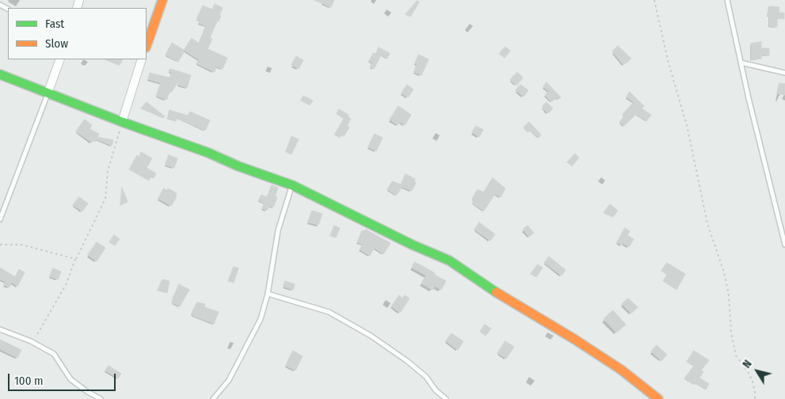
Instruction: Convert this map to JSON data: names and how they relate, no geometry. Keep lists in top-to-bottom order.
{
  "legend": ["Fast", "Slow"],
  "scale_bar": "100 m",
  "north": "top left"
}
